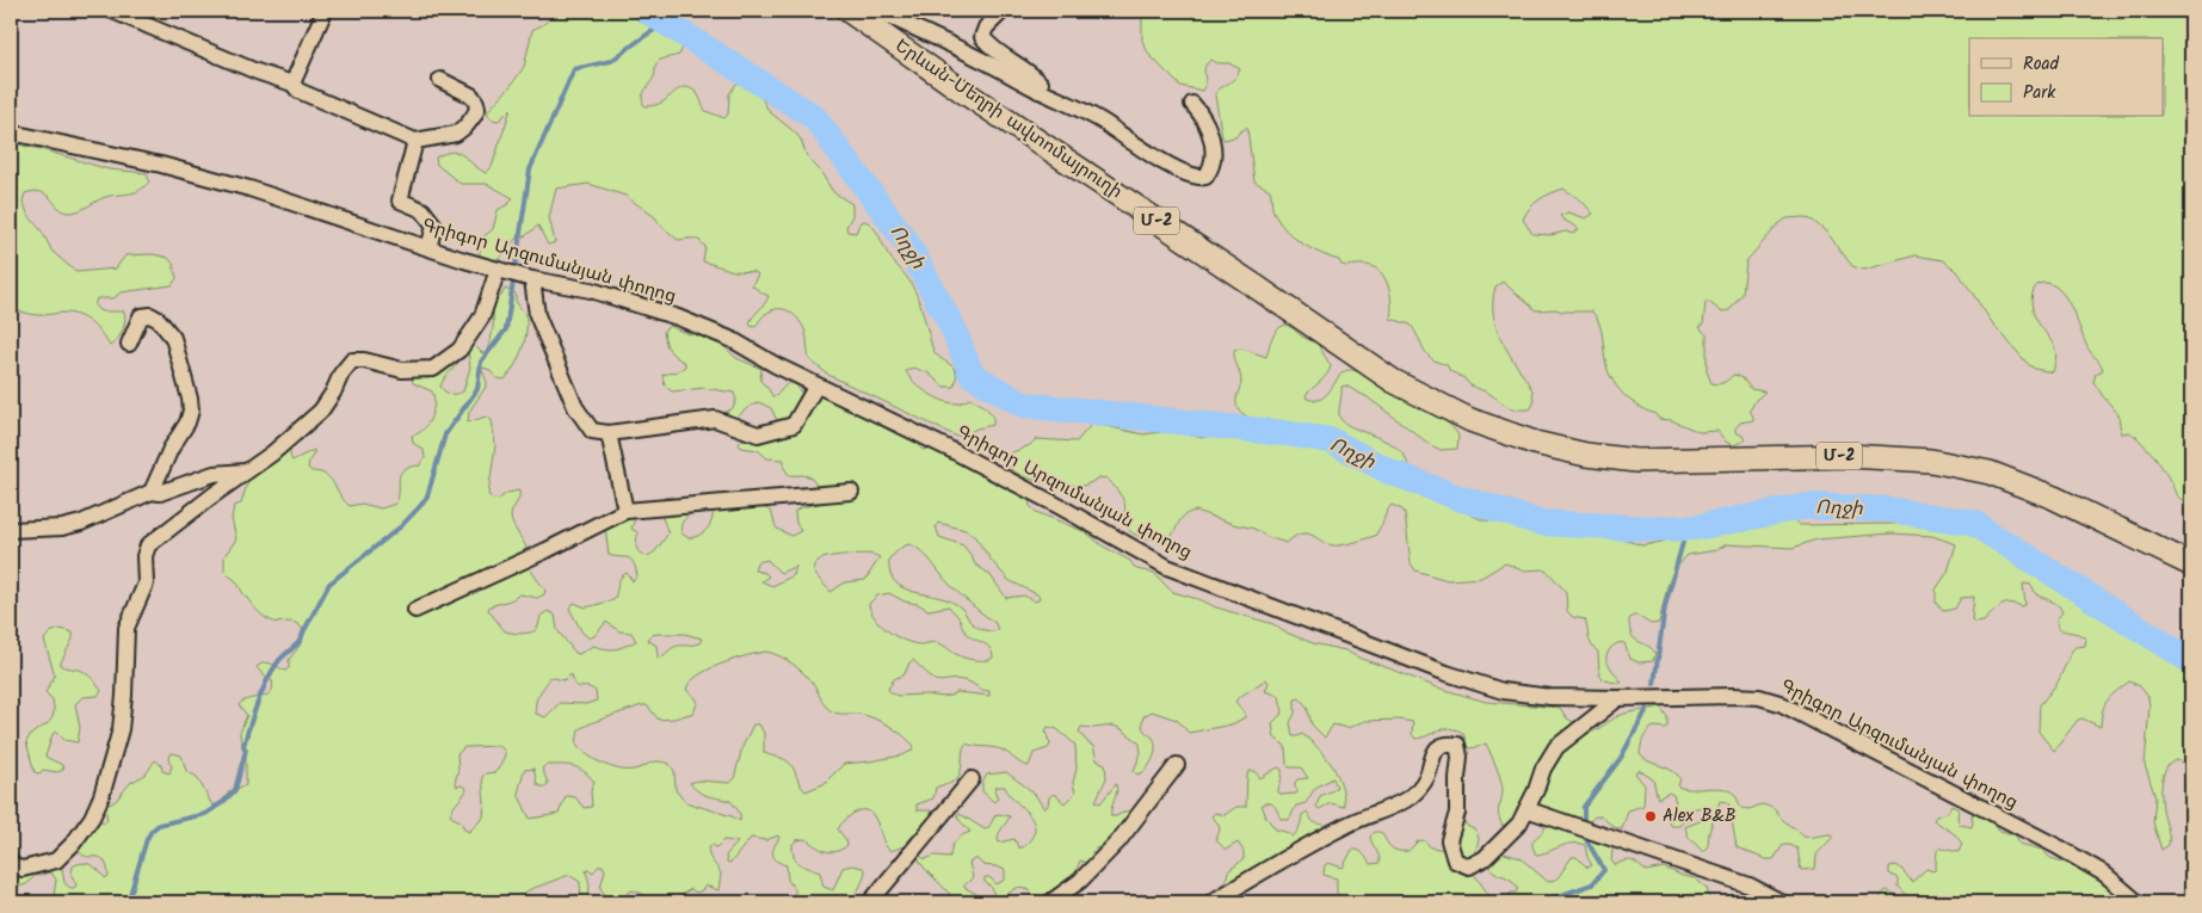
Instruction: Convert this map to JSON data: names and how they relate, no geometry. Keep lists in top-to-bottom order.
{
  "streets": {
    "highway": ["Երևան-Մեղրի ավտոմայրուղի", "Մ-2"],
    "street": ["Գրիգոր Արզումանյան փողոց"]
  },
  "water": ["Ողջի"],
  "places": ["Alex B&B"],
  "legend": ["Road", "Park"]
}
